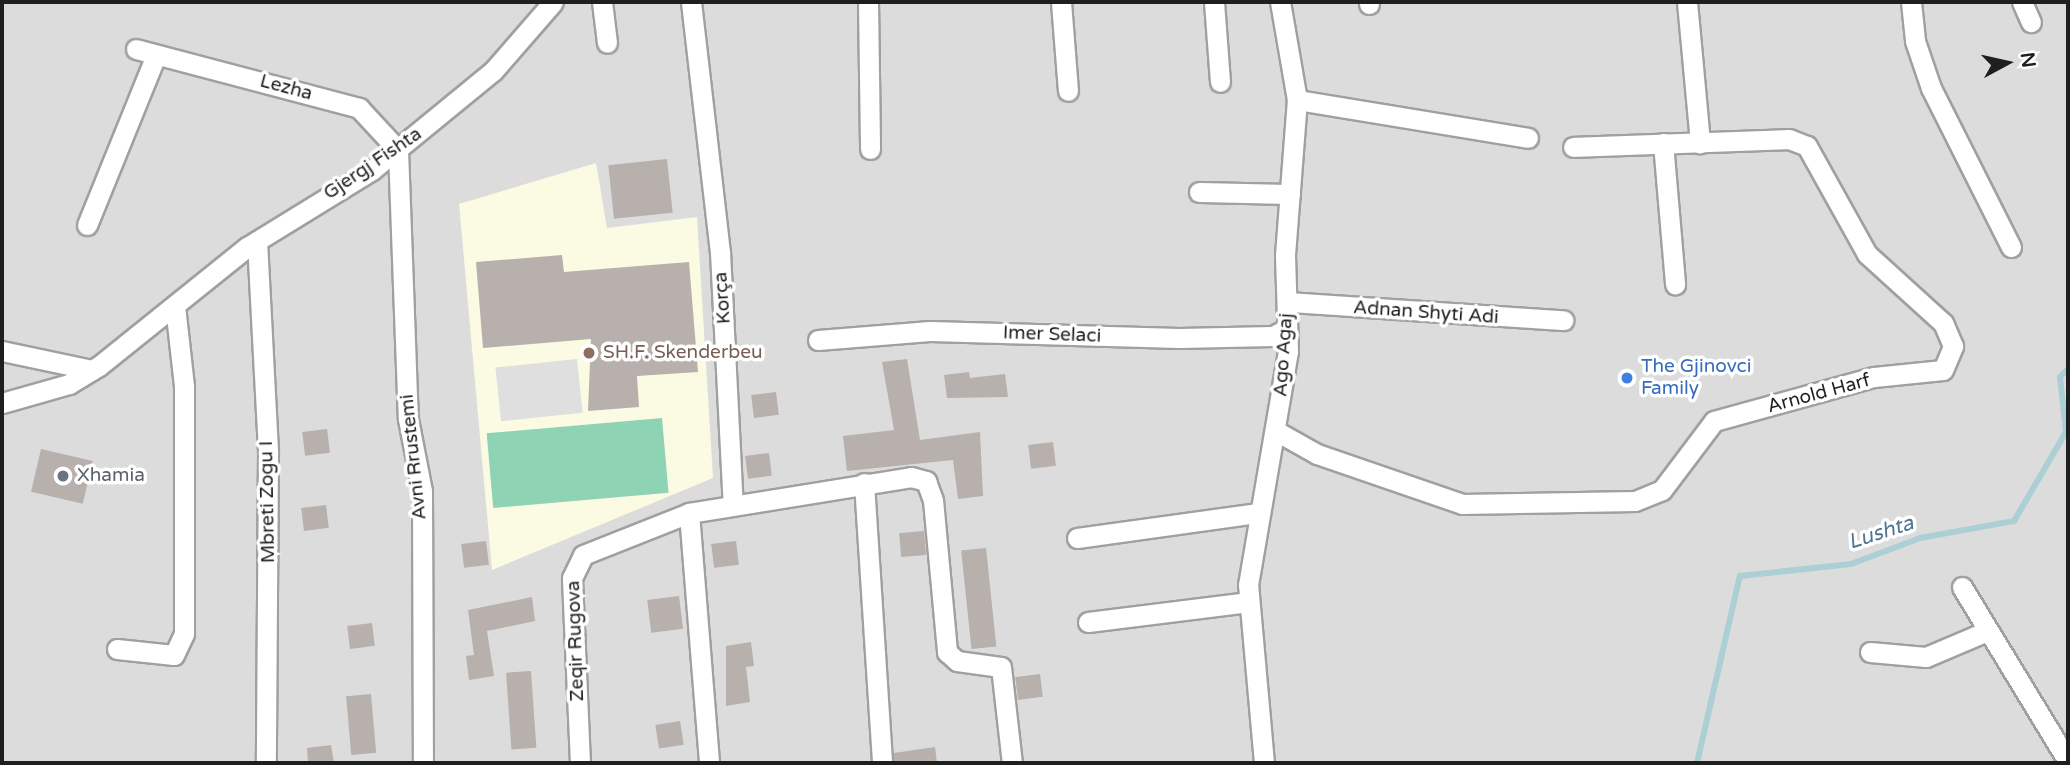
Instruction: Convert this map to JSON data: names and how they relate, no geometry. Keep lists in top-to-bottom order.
{
  "streets": {
    "street": [
      "Lezha",
      "Gjergj Fishta",
      "Korça",
      "Adnan Shyti Adi",
      "Imer Selaci",
      "Ago Agaj",
      "Arnold Harf",
      "Avni Rrustemi",
      "Mbreti Zogu I",
      "Zeqir Rugova"
    ]
  },
  "crossings": [
    ["Lezha", "Gjergj Fishta"],
    ["Lezha", "Avni Rrustemi"],
    ["Gjergj Fishta", "Avni Rrustemi"],
    ["Gjergj Fishta", "Mbreti Zogu I"],
    ["Korça", "Zeqir Rugova"],
    ["Adnan Shyti Adi", "Ago Agaj"],
    ["Imer Selaci", "Ago Agaj"],
    ["Ago Agaj", "Arnold Harf"]
  ],
  "water": ["Lushta"],
  "places": ["SH.F. Skenderbeu", "The Gjinovci Family", "Xhamia"],
  "north": "right"
}
